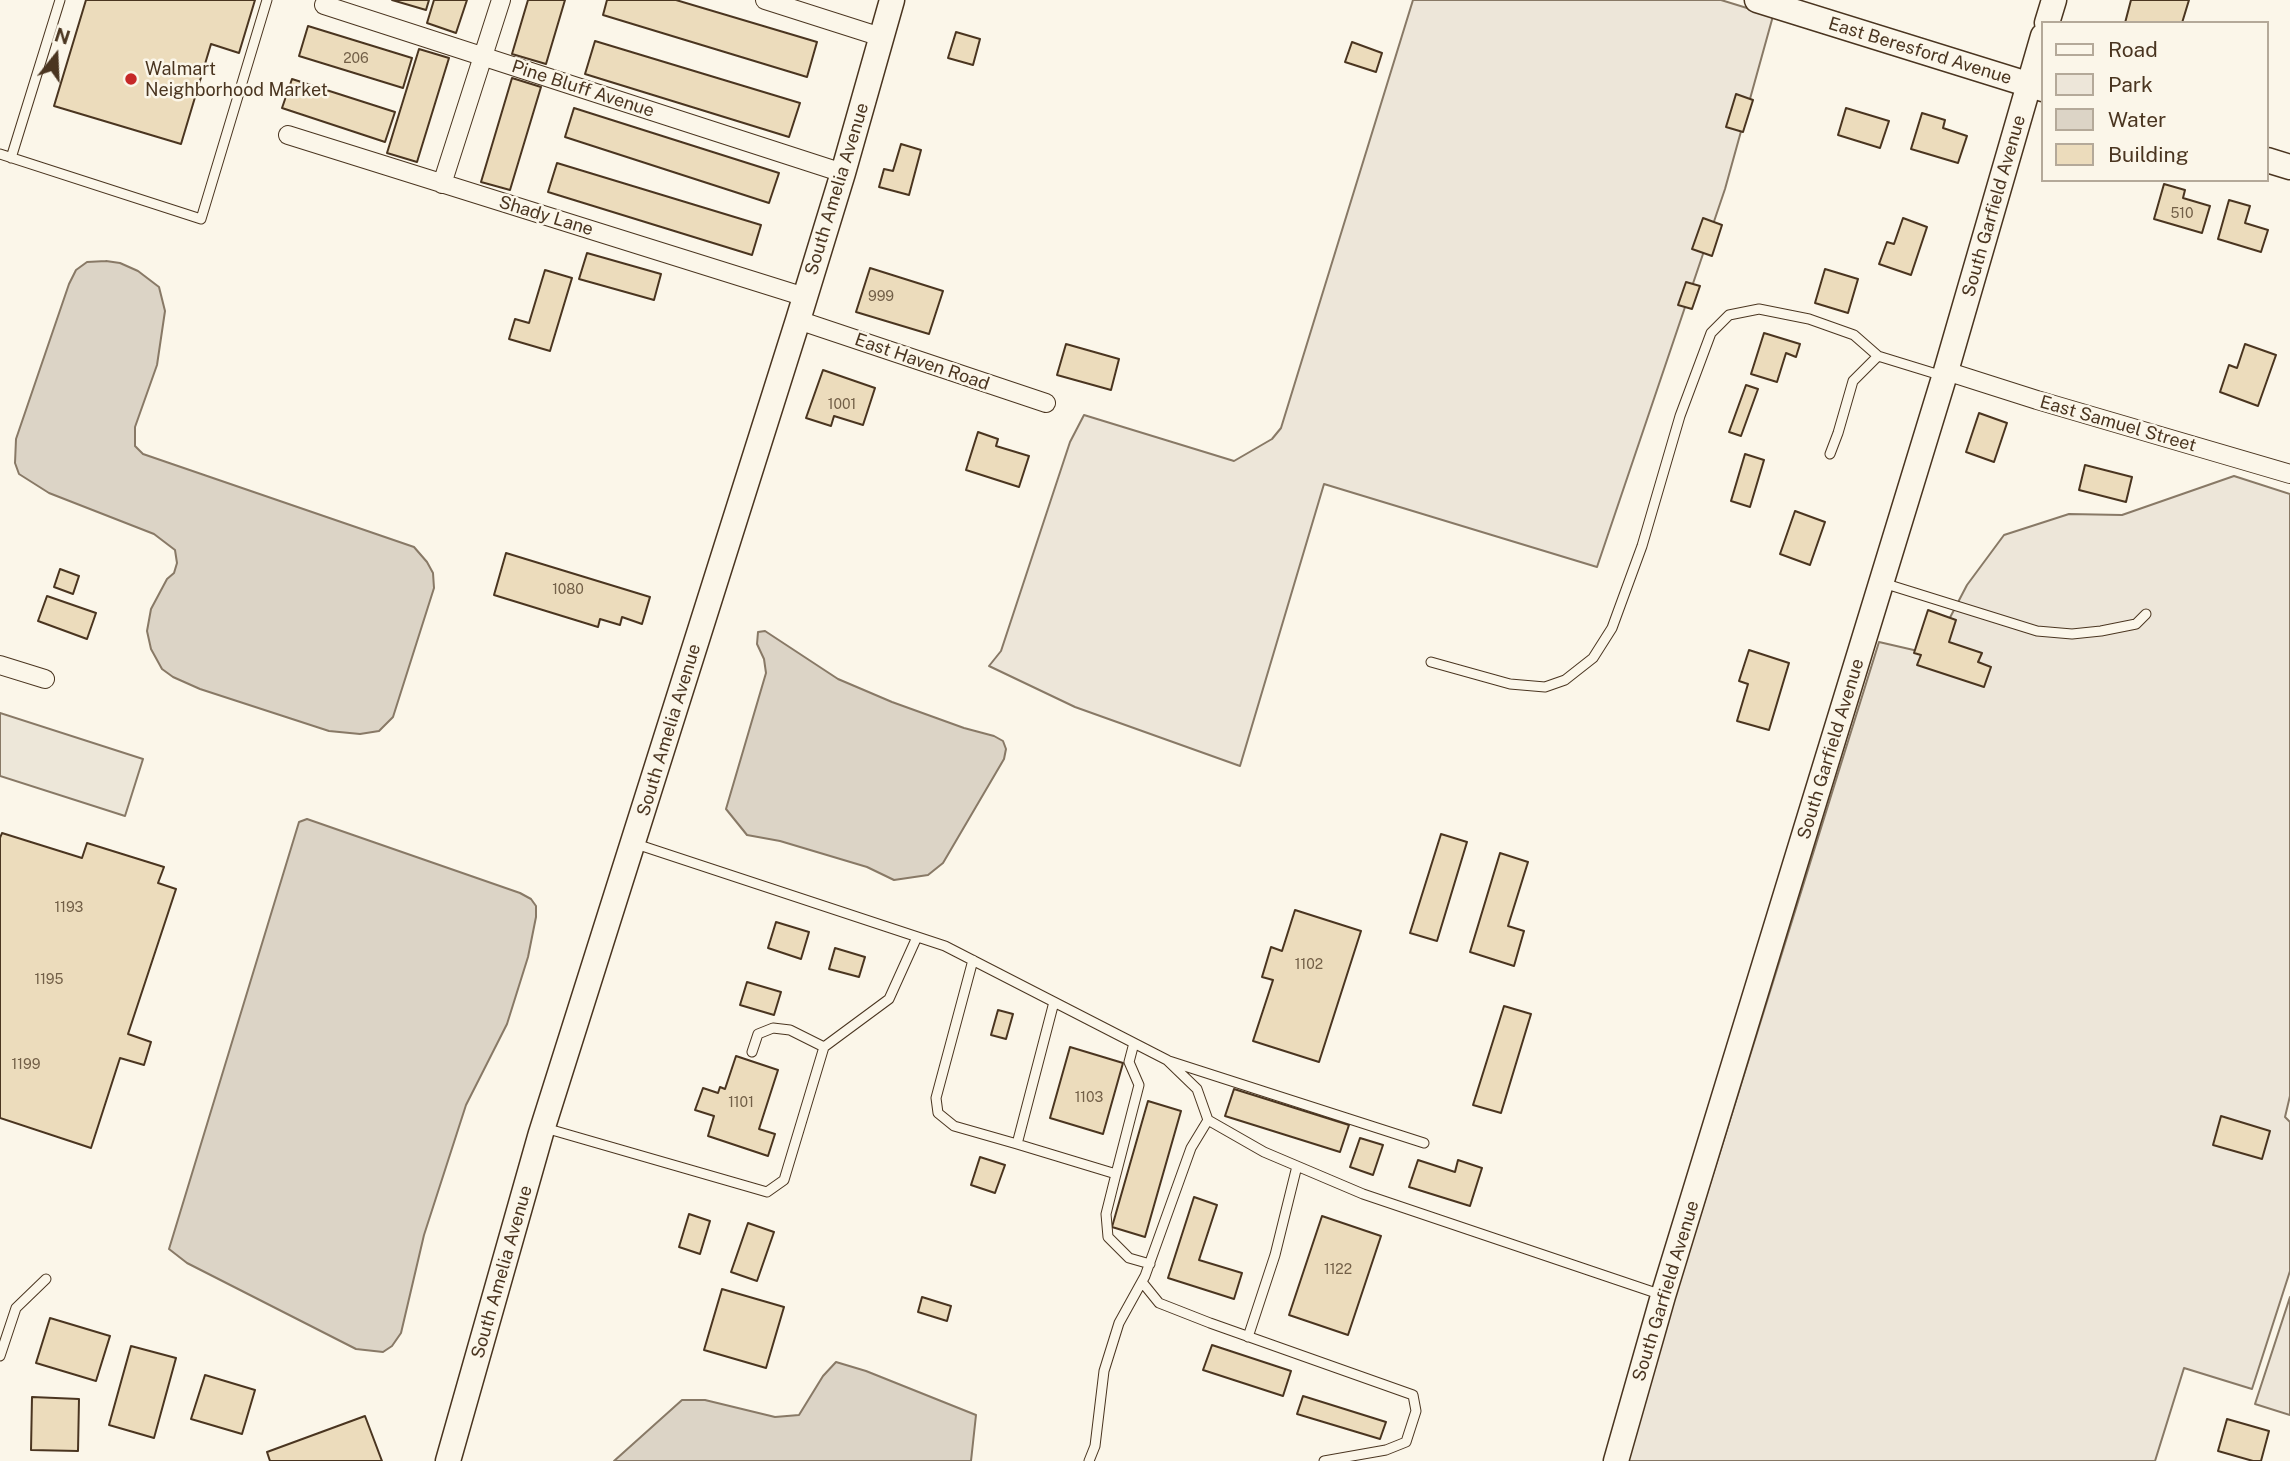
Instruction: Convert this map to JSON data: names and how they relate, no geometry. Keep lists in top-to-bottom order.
{
  "streets": {
    "street": [
      "East Beresford Avenue",
      "Pine Bluff Avenue",
      "South Amelia Avenue",
      "South Garfield Avenue",
      "Shady Lane",
      "East Haven Road",
      "East Samuel Street"
    ]
  },
  "crossings": [
    ["East Beresford Avenue", "South Garfield Avenue"],
    ["Pine Bluff Avenue", "South Amelia Avenue"],
    ["South Amelia Avenue", "Shady Lane"],
    ["South Amelia Avenue", "East Haven Road"],
    ["South Garfield Avenue", "East Samuel Street"],
    ["Shady Lane", "East Haven Road"]
  ],
  "places": ["Walmart Neighborhood Market"],
  "house_numbers": [
    "206",
    "510",
    "999",
    "1001",
    "1080",
    "1193",
    "1102",
    "1195",
    "1199",
    "1103",
    "1101",
    "1122"
  ],
  "legend": [
    "Road",
    "Park",
    "Water",
    "Building"
  ],
  "north": "top"
}
